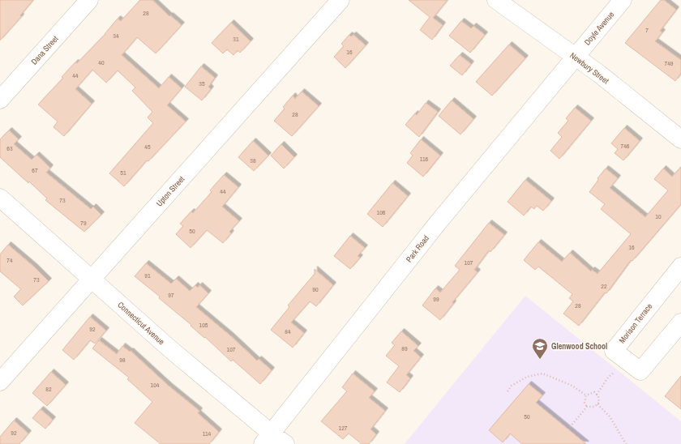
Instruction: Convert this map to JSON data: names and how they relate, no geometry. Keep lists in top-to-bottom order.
{
  "streets": {
    "street": [
      "Doyle Avenue",
      "Dana Street",
      "Newbury Street",
      "Upton Street",
      "Park Road",
      "Connecticut Avenue",
      "Morison Terrace"
    ]
  },
  "crossings": [
    ["Doyle Avenue", "Newbury Street"],
    ["Doyle Avenue", "Park Road"],
    ["Newbury Street", "Park Road"],
    ["Upton Street", "Connecticut Avenue"],
    ["Park Road", "Connecticut Avenue"]
  ],
  "places": {
    "school or university": ["Glenwood School"]
  },
  "house_numbers": [
    "28",
    "7",
    "34",
    "31",
    "16",
    "40",
    "749",
    "44",
    "35",
    "28",
    "746",
    "45",
    "63",
    "116",
    "38",
    "67",
    "51",
    "44",
    "73",
    "106",
    "10",
    "79",
    "50",
    "16",
    "74",
    "107",
    "91",
    "73",
    "22",
    "90",
    "97",
    "99",
    "28",
    "105",
    "92",
    "84",
    "89",
    "107",
    "98",
    "104",
    "82",
    "50",
    "127",
    "92",
    "114"
  ]
}
